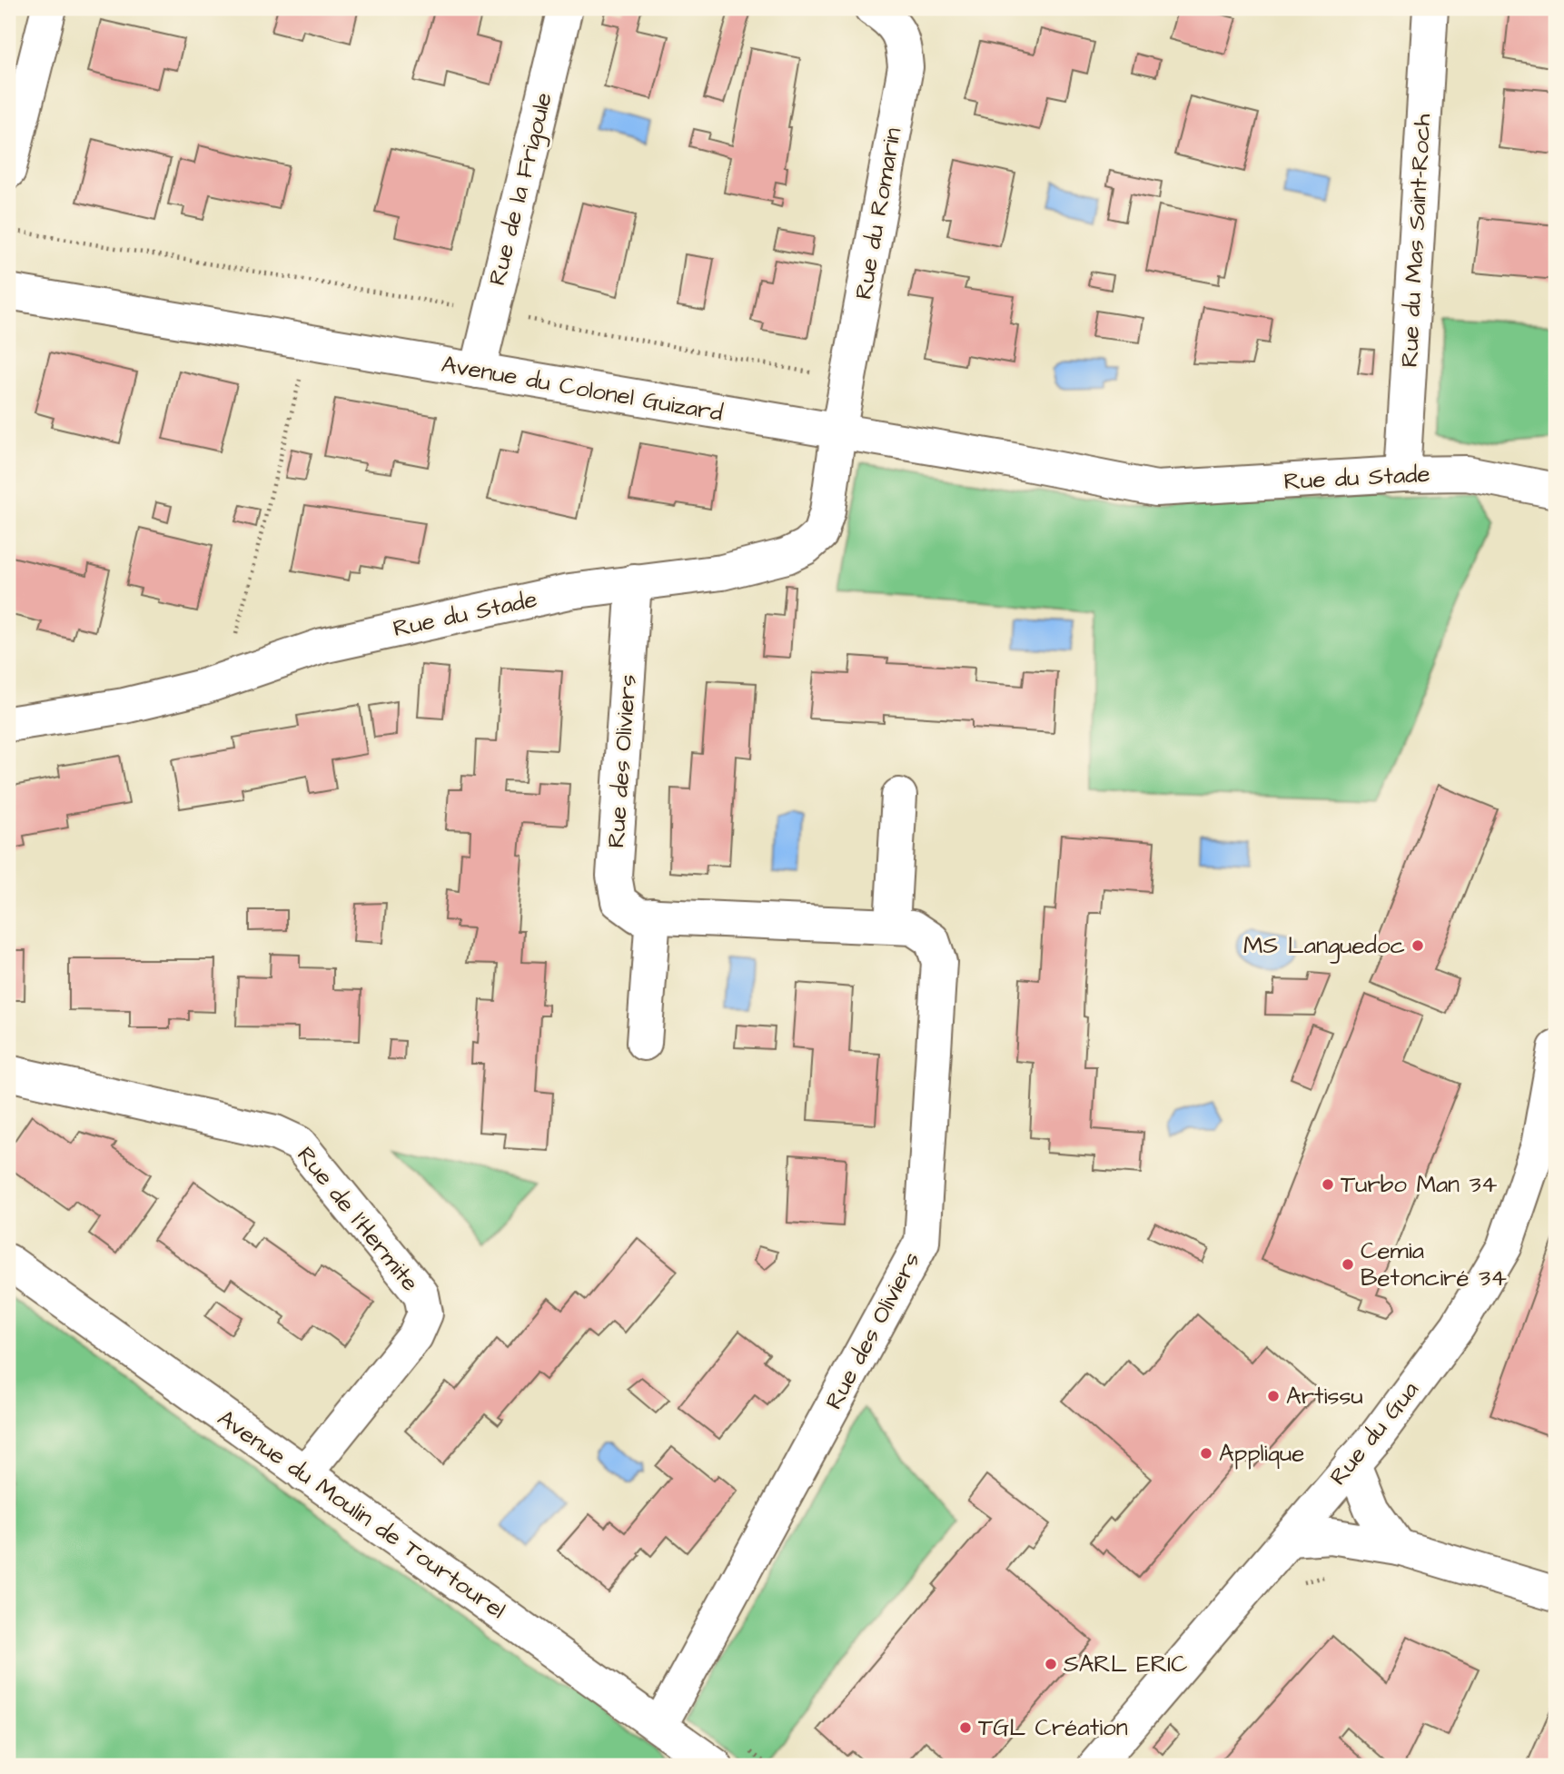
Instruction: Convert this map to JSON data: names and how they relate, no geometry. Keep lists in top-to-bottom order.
{
  "streets": {
    "street": [
      "Rue de la Frigoule",
      "Rue du Romarin",
      "Rue du Mas Saint-Roch",
      "Avenue du Colonel Guizard",
      "Rue du Stade",
      "Rue des Oliviers",
      "Rue de l'Hermite",
      "Rue du Gua",
      "Avenue du Moulin de Tourtourel"
    ]
  },
  "crossings": [
    ["Rue de la Frigoule", "Avenue du Colonel Guizard"],
    ["Rue du Romarin", "Avenue du Colonel Guizard"],
    ["Rue du Romarin", "Rue du Stade"],
    ["Rue du Mas Saint-Roch", "Rue du Stade"],
    ["Avenue du Colonel Guizard", "Rue du Stade"],
    ["Rue du Stade", "Rue des Oliviers"],
    ["Rue des Oliviers", "Avenue du Moulin de Tourtourel"],
    ["Rue de l'Hermite", "Avenue du Moulin de Tourtourel"]
  ],
  "places": [
    "MS Languedoc",
    "Turbo Man 34",
    "Cemia Betonciré 34",
    "Artissu",
    "Applique",
    "SARL ERIC",
    "TGL Création"
  ]
}
